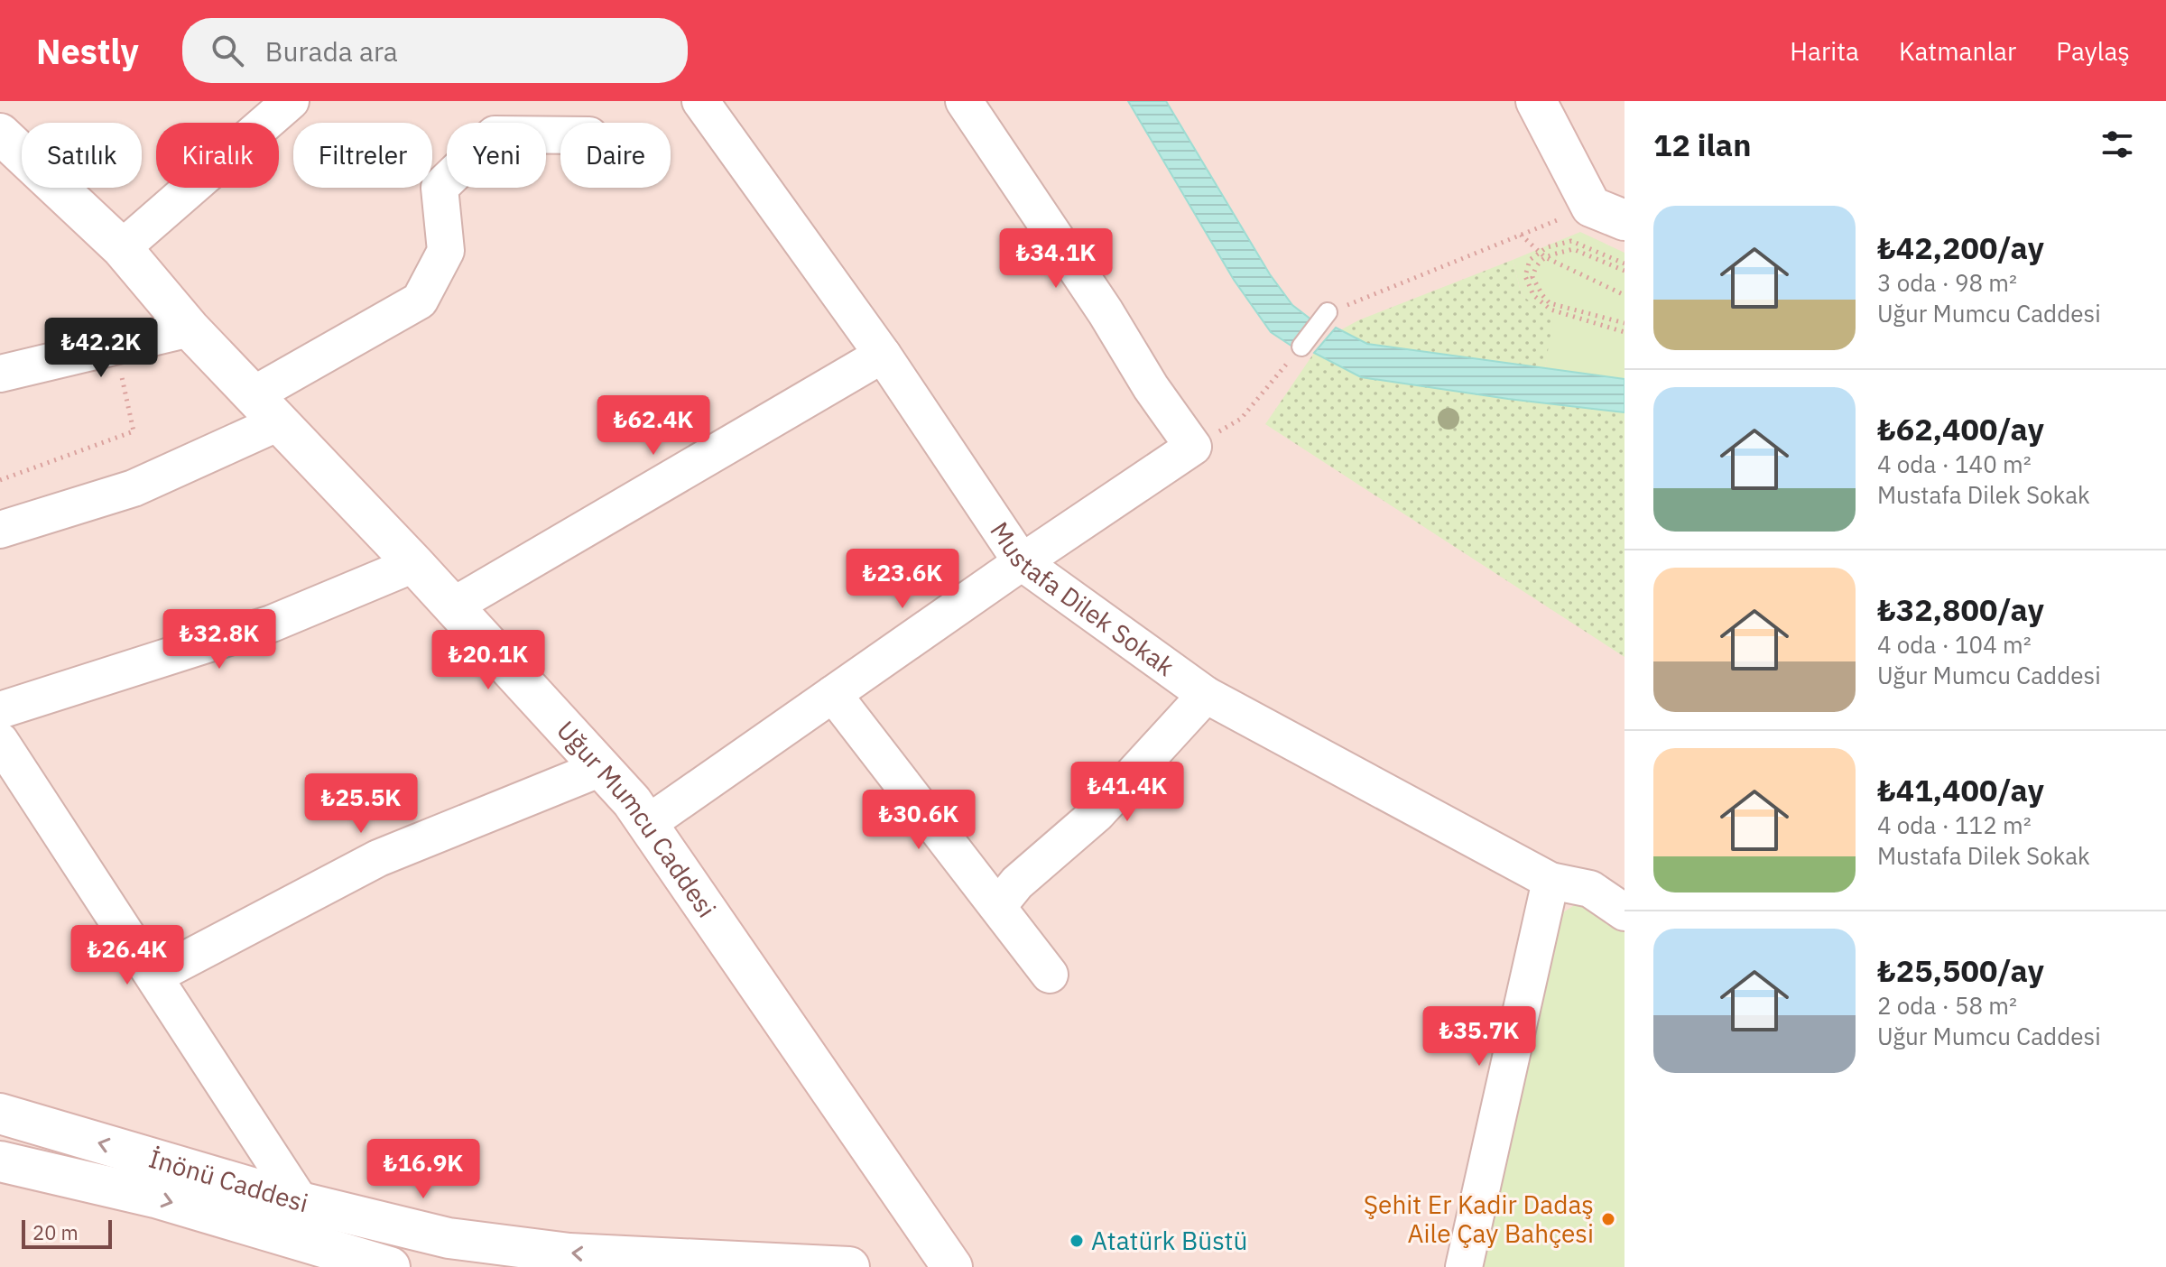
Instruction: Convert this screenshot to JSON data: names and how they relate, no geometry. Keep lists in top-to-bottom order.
{
  "streets": {
    "street": ["Mustafa Dilek Sokak", "Uğur Mumcu Caddesi", "İnönü Caddesi"]
  },
  "places": ["Şehit Er Kadir Dadaş Aile Çay Bahçesi", "Atatürk Büstü"],
  "scale_bar": "20 m",
  "page": {
    "header": "Nestly",
    "search": "Burada ara",
    "nav": ["Harita", "Katmanlar", "Paylaş"],
    "heading": "12 ilan",
    "chip": [
      "Satılık",
      "Kiralık",
      "Filtreler",
      "Yeni",
      "Daire"
    ],
    "list": [
      {
        "name": "₺42,200/ay",
        "note": "3 oda · 98 m² · Uğur Mumcu Caddesi"
      },
      {
        "name": "₺62,400/ay",
        "note": "4 oda · 140 m² · Mustafa Dilek Sokak"
      },
      {
        "name": "₺32,800/ay",
        "note": "4 oda · 104 m² · Uğur Mumcu Caddesi"
      },
      {
        "name": "₺41,400/ay",
        "note": "4 oda · 112 m² · Mustafa Dilek Sokak"
      },
      {
        "name": "₺25,500/ay",
        "note": "2 oda · 58 m² · Uğur Mumcu Caddesi"
      }
    ],
    "price": [
      "₺34.1K",
      "₺42.2K",
      "₺62.4K",
      "₺23.6K",
      "₺32.8K",
      "₺20.1K",
      "₺41.4K",
      "₺25.5K",
      "₺30.6K",
      "₺26.4K",
      "₺35.7K",
      "₺16.9K"
    ],
    "scale": "20 m"
  }
}
